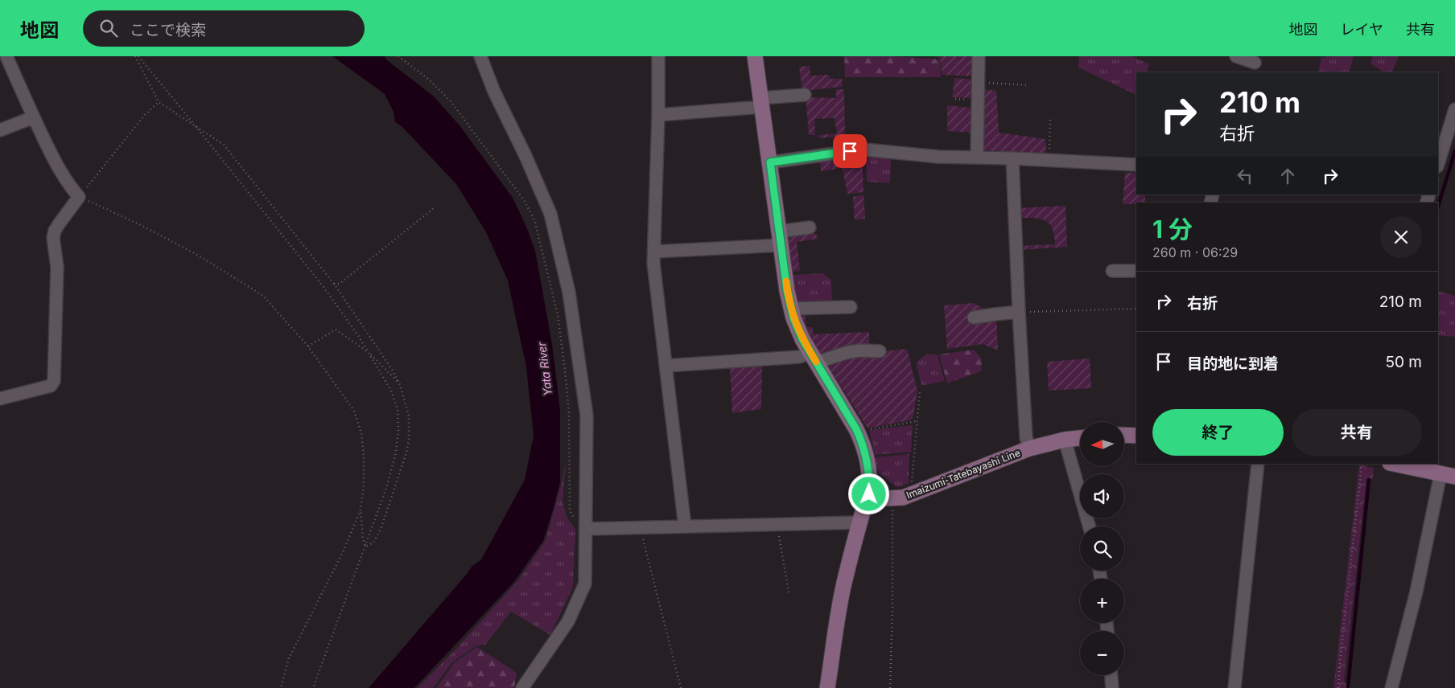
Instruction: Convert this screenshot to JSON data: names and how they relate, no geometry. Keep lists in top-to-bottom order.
{
  "streets": {
    "main road": ["Imaizumi-Tatebayashi Line"]
  },
  "water": ["Yata River"],
  "north": "left",
  "page": {
    "header": "地図",
    "search": "ここで検索",
    "nav": ["地図", "レイヤ", "共有"],
    "turn": ["210 m", "右折"],
    "heading": ["1 分", "260 m · 06:29"],
    "list": [
      {
        "name": "右折",
        "value": "210 m"
      },
      {
        "name": "目的地に到着",
        "value": "50 m"
      }
    ],
    "buttons": ["終了", "共有"],
    "map_buttons": ["+", "−"]
  }
}
